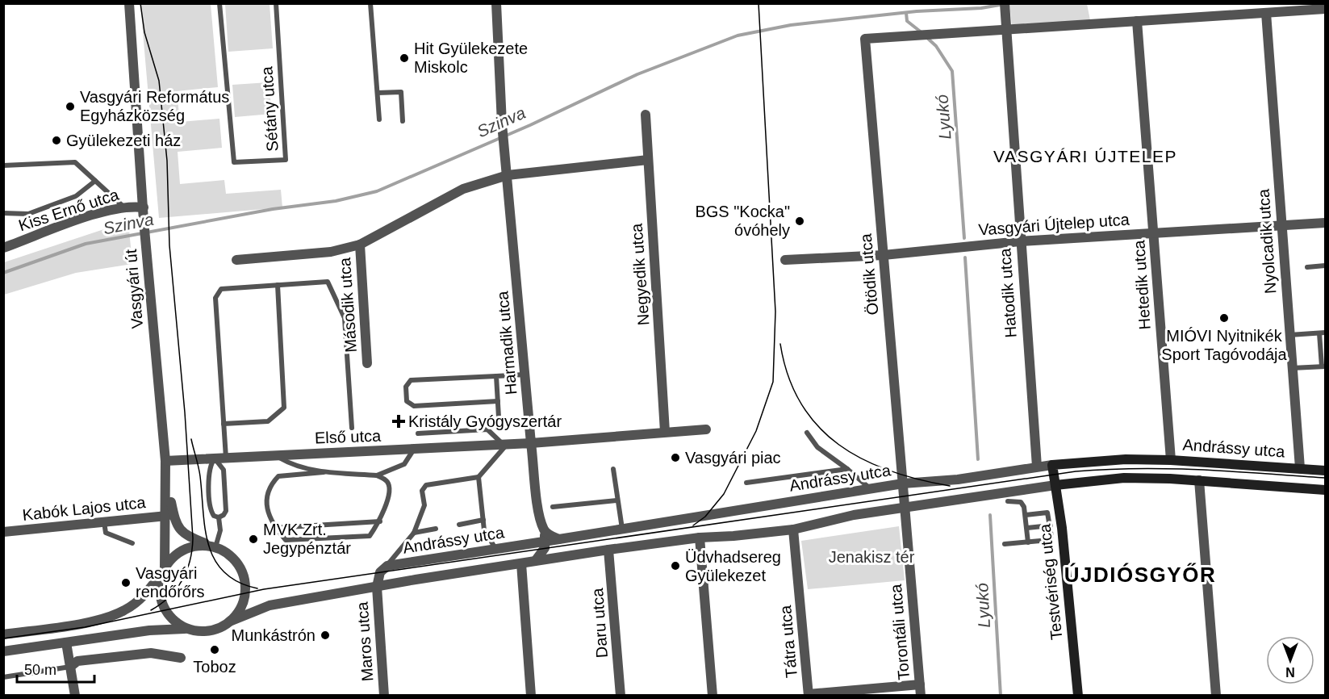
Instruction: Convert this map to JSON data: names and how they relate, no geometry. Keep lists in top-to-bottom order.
{
  "streets": {
    "main road": ["Andrássy utca", "Testvériség utca"],
    "street": [
      "Kiss Ernő utca",
      "Vasgyári Újtelep utca",
      "Nyolcadik utca",
      "Negyedik utca",
      "Ötödik utca",
      "Hetedik utca",
      "Vasgyári út",
      "Hatodik utca",
      "Második utca",
      "Harmadik utca",
      "Első utca",
      "Kabók Lajos utca",
      "Daru utca",
      "Torontáli utca",
      "Maros utca",
      "Tátra utca"
    ],
    "lane": ["Sétány utca"]
  },
  "crossings": [
    ["Kiss Ernő utca", "Vasgyári út"],
    ["Vasgyári Újtelep utca", "Nyolcadik utca"],
    ["Vasgyári Újtelep utca", "Ötödik utca"],
    ["Vasgyári Újtelep utca", "Hetedik utca"],
    ["Vasgyári Újtelep utca", "Hatodik utca"],
    ["Nyolcadik utca", "Andrássy utca"],
    ["Negyedik utca", "Első utca"],
    ["Ötödik utca", "Hatodik utca"],
    ["Ötödik utca", "Andrássy utca"],
    ["Ötödik utca", "Torontáli utca"],
    ["Hetedik utca", "Andrássy utca"],
    ["Vasgyári út", "Első utca"],
    ["Vasgyári út", "Andrássy utca"],
    ["Vasgyári út", "Kabók Lajos utca"],
    ["Hatodik utca", "Andrássy utca"],
    ["Harmadik utca", "Első utca"],
    ["Harmadik utca", "Andrássy utca"],
    ["Andrássy utca", "Testvériség utca"],
    ["Andrássy utca", "Daru utca"],
    ["Andrássy utca", "Torontáli utca"],
    ["Andrássy utca", "Maros utca"],
    ["Andrássy utca", "Tátra utca"],
    ["Torontáli utca", "Tátra utca"]
  ],
  "districts": ["VASGYÁRI ÚJTELEP", "ÚJDIÓSGYŐR"],
  "water": ["Lyukó", "Szinva"],
  "parks": ["Jenakisz tér"],
  "places": {
    "other": [
      "Hit Gyülekezete Miskolc",
      "Vasgyári Református Egyházközség",
      "Gyülekezeti ház",
      "BGS \"Kocka\" óvóhely",
      "MIÓVI Nyitnikék Sport Tagóvodája",
      "Vasgyári piac",
      "MVK Zrt. Jegypénztár",
      "Üdvhadsereg Gyülekezet",
      "Vasgyári rendőrőrs",
      "Munkástrón",
      "Toboz"
    ],
    "health": ["Kristály Gyógyszertár"]
  },
  "scale_bar": "50 m",
  "north": "bottom"
}
